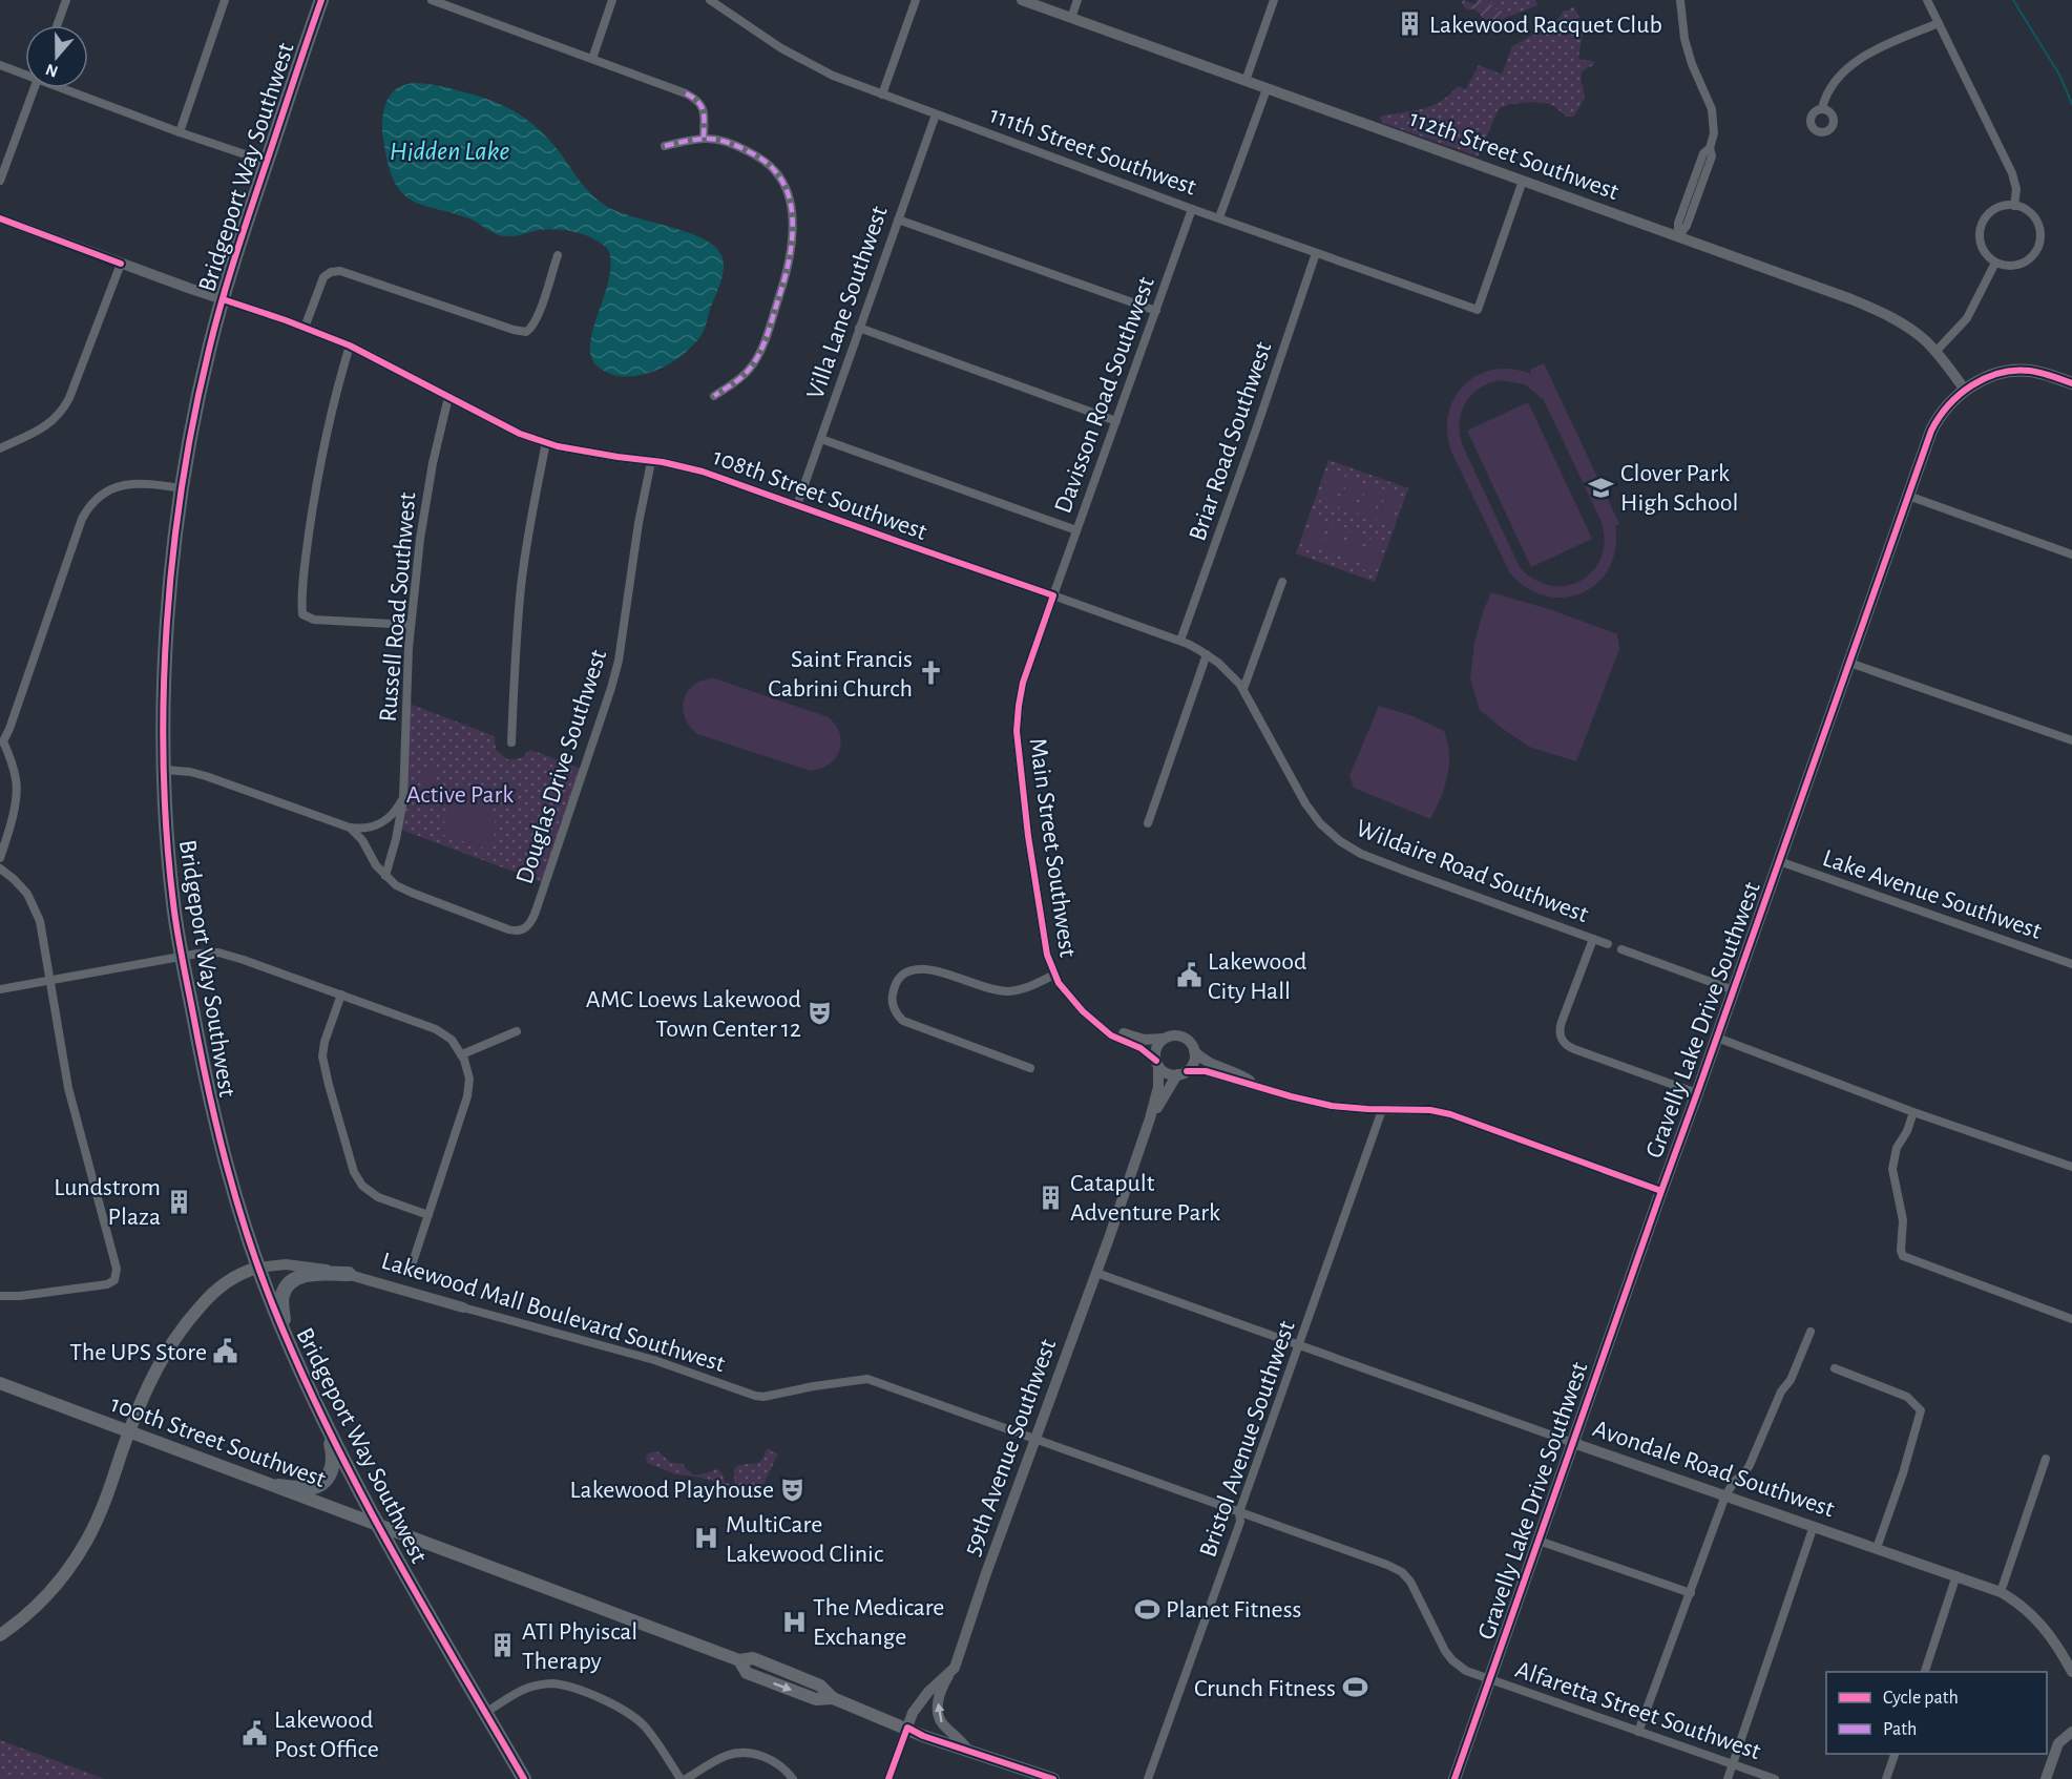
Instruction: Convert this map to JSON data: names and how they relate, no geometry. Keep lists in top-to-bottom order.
{
  "streets": {
    "main road": ["Bridgeport Way Southwest", "Gravelly Lake Drive Southwest", "100th Street Southwest"],
    "street": [
      "111th Street Southwest",
      "112th Street Southwest",
      "Villa Lane Southwest",
      "Davisson Road Southwest",
      "Briar Road Southwest",
      "108th Street Southwest",
      "Russell Road Southwest",
      "Douglas Drive Southwest",
      "Main Street Southwest",
      "Wildaire Road Southwest",
      "Lake Avenue Southwest",
      "Lakewood Mall Boulevard Southwest",
      "Bristol Avenue Southwest",
      "59th Avenue Southwest",
      "Avondale Road Southwest",
      "Alfaretta Street Southwest"
    ]
  },
  "crossings": [
    ["111th Street Southwest", "112th Street Southwest"],
    ["111th Street Southwest", "Villa Lane Southwest"],
    ["111th Street Southwest", "Davisson Road Southwest"],
    ["111th Street Southwest", "Briar Road Southwest"],
    ["112th Street Southwest", "Gravelly Lake Drive Southwest"],
    ["Bridgeport Way Southwest", "108th Street Southwest"],
    ["Bridgeport Way Southwest", "Lakewood Mall Boulevard Southwest"],
    ["Bridgeport Way Southwest", "100th Street Southwest"],
    ["Villa Lane Southwest", "108th Street Southwest"],
    ["Davisson Road Southwest", "108th Street Southwest"],
    ["Davisson Road Southwest", "Main Street Southwest"],
    ["Davisson Road Southwest", "Wildaire Road Southwest"],
    ["Briar Road Southwest", "Wildaire Road Southwest"],
    ["108th Street Southwest", "Russell Road Southwest"],
    ["108th Street Southwest", "Douglas Drive Southwest"],
    ["108th Street Southwest", "Main Street Southwest"],
    ["108th Street Southwest", "Wildaire Road Southwest"],
    ["Russell Road Southwest", "Douglas Drive Southwest"],
    ["Main Street Southwest", "Wildaire Road Southwest"],
    ["Main Street Southwest", "59th Avenue Southwest"],
    ["Lake Avenue Southwest", "Gravelly Lake Drive Southwest"],
    ["Gravelly Lake Drive Southwest", "Avondale Road Southwest"],
    ["Gravelly Lake Drive Southwest", "Alfaretta Street Southwest"],
    ["Lakewood Mall Boulevard Southwest", "Bristol Avenue Southwest"],
    ["Lakewood Mall Boulevard Southwest", "59th Avenue Southwest"],
    ["Lakewood Mall Boulevard Southwest", "Alfaretta Street Southwest"],
    ["Bristol Avenue Southwest", "Avondale Road Southwest"],
    ["Bristol Avenue Southwest", "Alfaretta Street Southwest"],
    ["100th Street Southwest", "59th Avenue Southwest"],
    ["59th Avenue Southwest", "Avondale Road Southwest"]
  ],
  "water": ["Hidden Lake"],
  "parks": ["Active Park"],
  "places": {
    "building": [
      "Lakewood Racquet Club",
      "Catapult Adventure Park",
      "Lundstrom Plaza",
      "ATI Phyiscal Therapy"
    ],
    "school or university": ["Clover Park High School"],
    "church": ["Saint Francis Cabrini Church"],
    "public building": ["Lakewood City Hall", "The UPS Store", "Lakewood Post Office"],
    "theatre": ["AMC Loews Lakewood Town Center 12", "Lakewood Playhouse"],
    "hospital": ["MultiCare Lakewood Clinic", "The Medicare Exchange"],
    "sports": ["Planet Fitness", "Crunch Fitness"]
  },
  "legend": ["Cycle path", "Path"],
  "north": "bottom"
}
